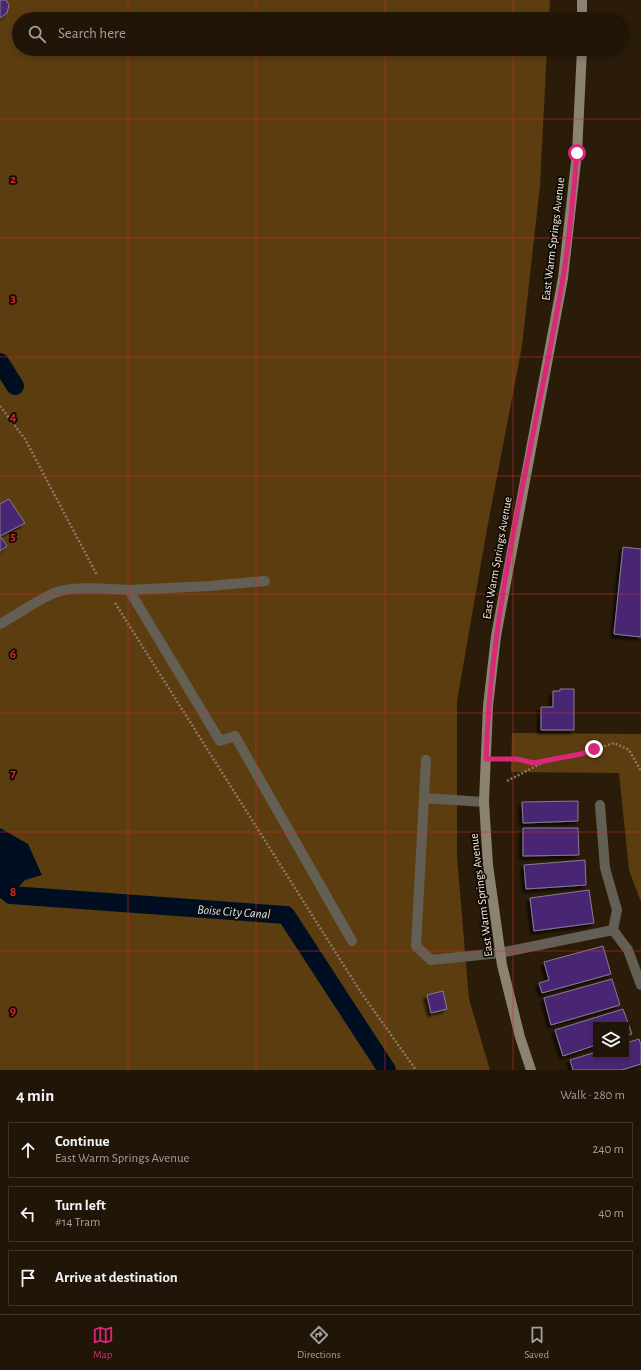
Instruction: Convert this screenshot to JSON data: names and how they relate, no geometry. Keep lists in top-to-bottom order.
{
  "streets": {
    "street": ["East Warm Springs Avenue"]
  },
  "water": ["Boise City Canal"],
  "page": {
    "search": "Search here",
    "heading": ["4 min", "Walk · 280 m"],
    "list": [
      ["Continue", "East Warm Springs Avenue", "240 m"],
      ["Turn left", "#14 Tram", "40 m"],
      "Arrive at destination"
    ],
    "nav": ["Map", "Directions", "Saved"]
  },
  "grid": {
    "rows": [
      "2",
      "3",
      "4",
      "5",
      "6",
      "7",
      "8",
      "9"
    ]
  }
}
